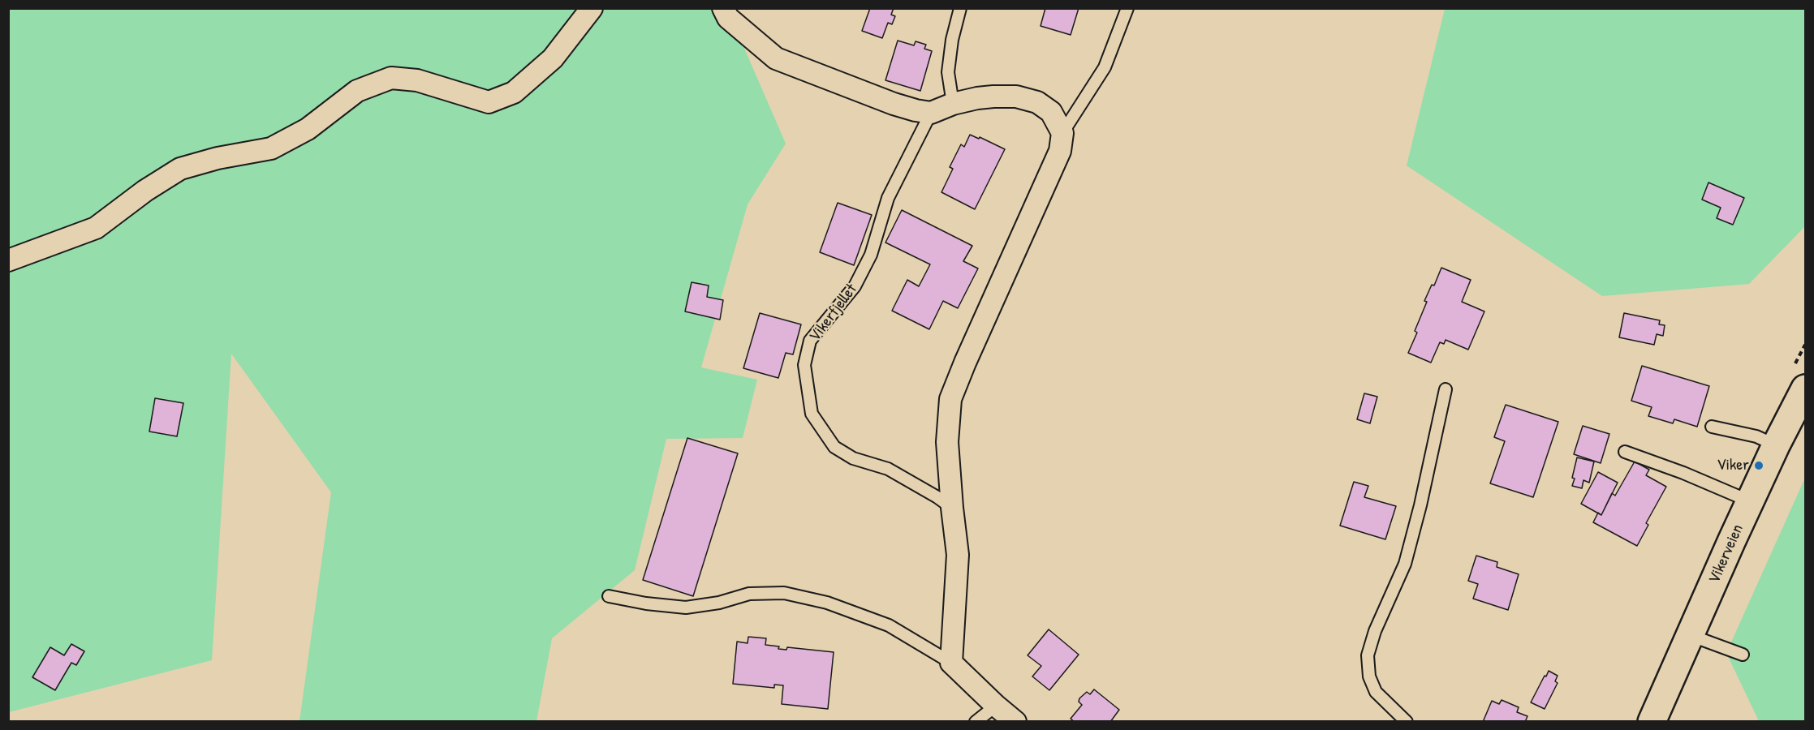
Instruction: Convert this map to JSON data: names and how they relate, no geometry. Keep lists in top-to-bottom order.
{
  "streets": {
    "main road": ["Vikerveien"],
    "lane": ["Vikerfjellet"]
  },
  "places": ["Viker"]
}
